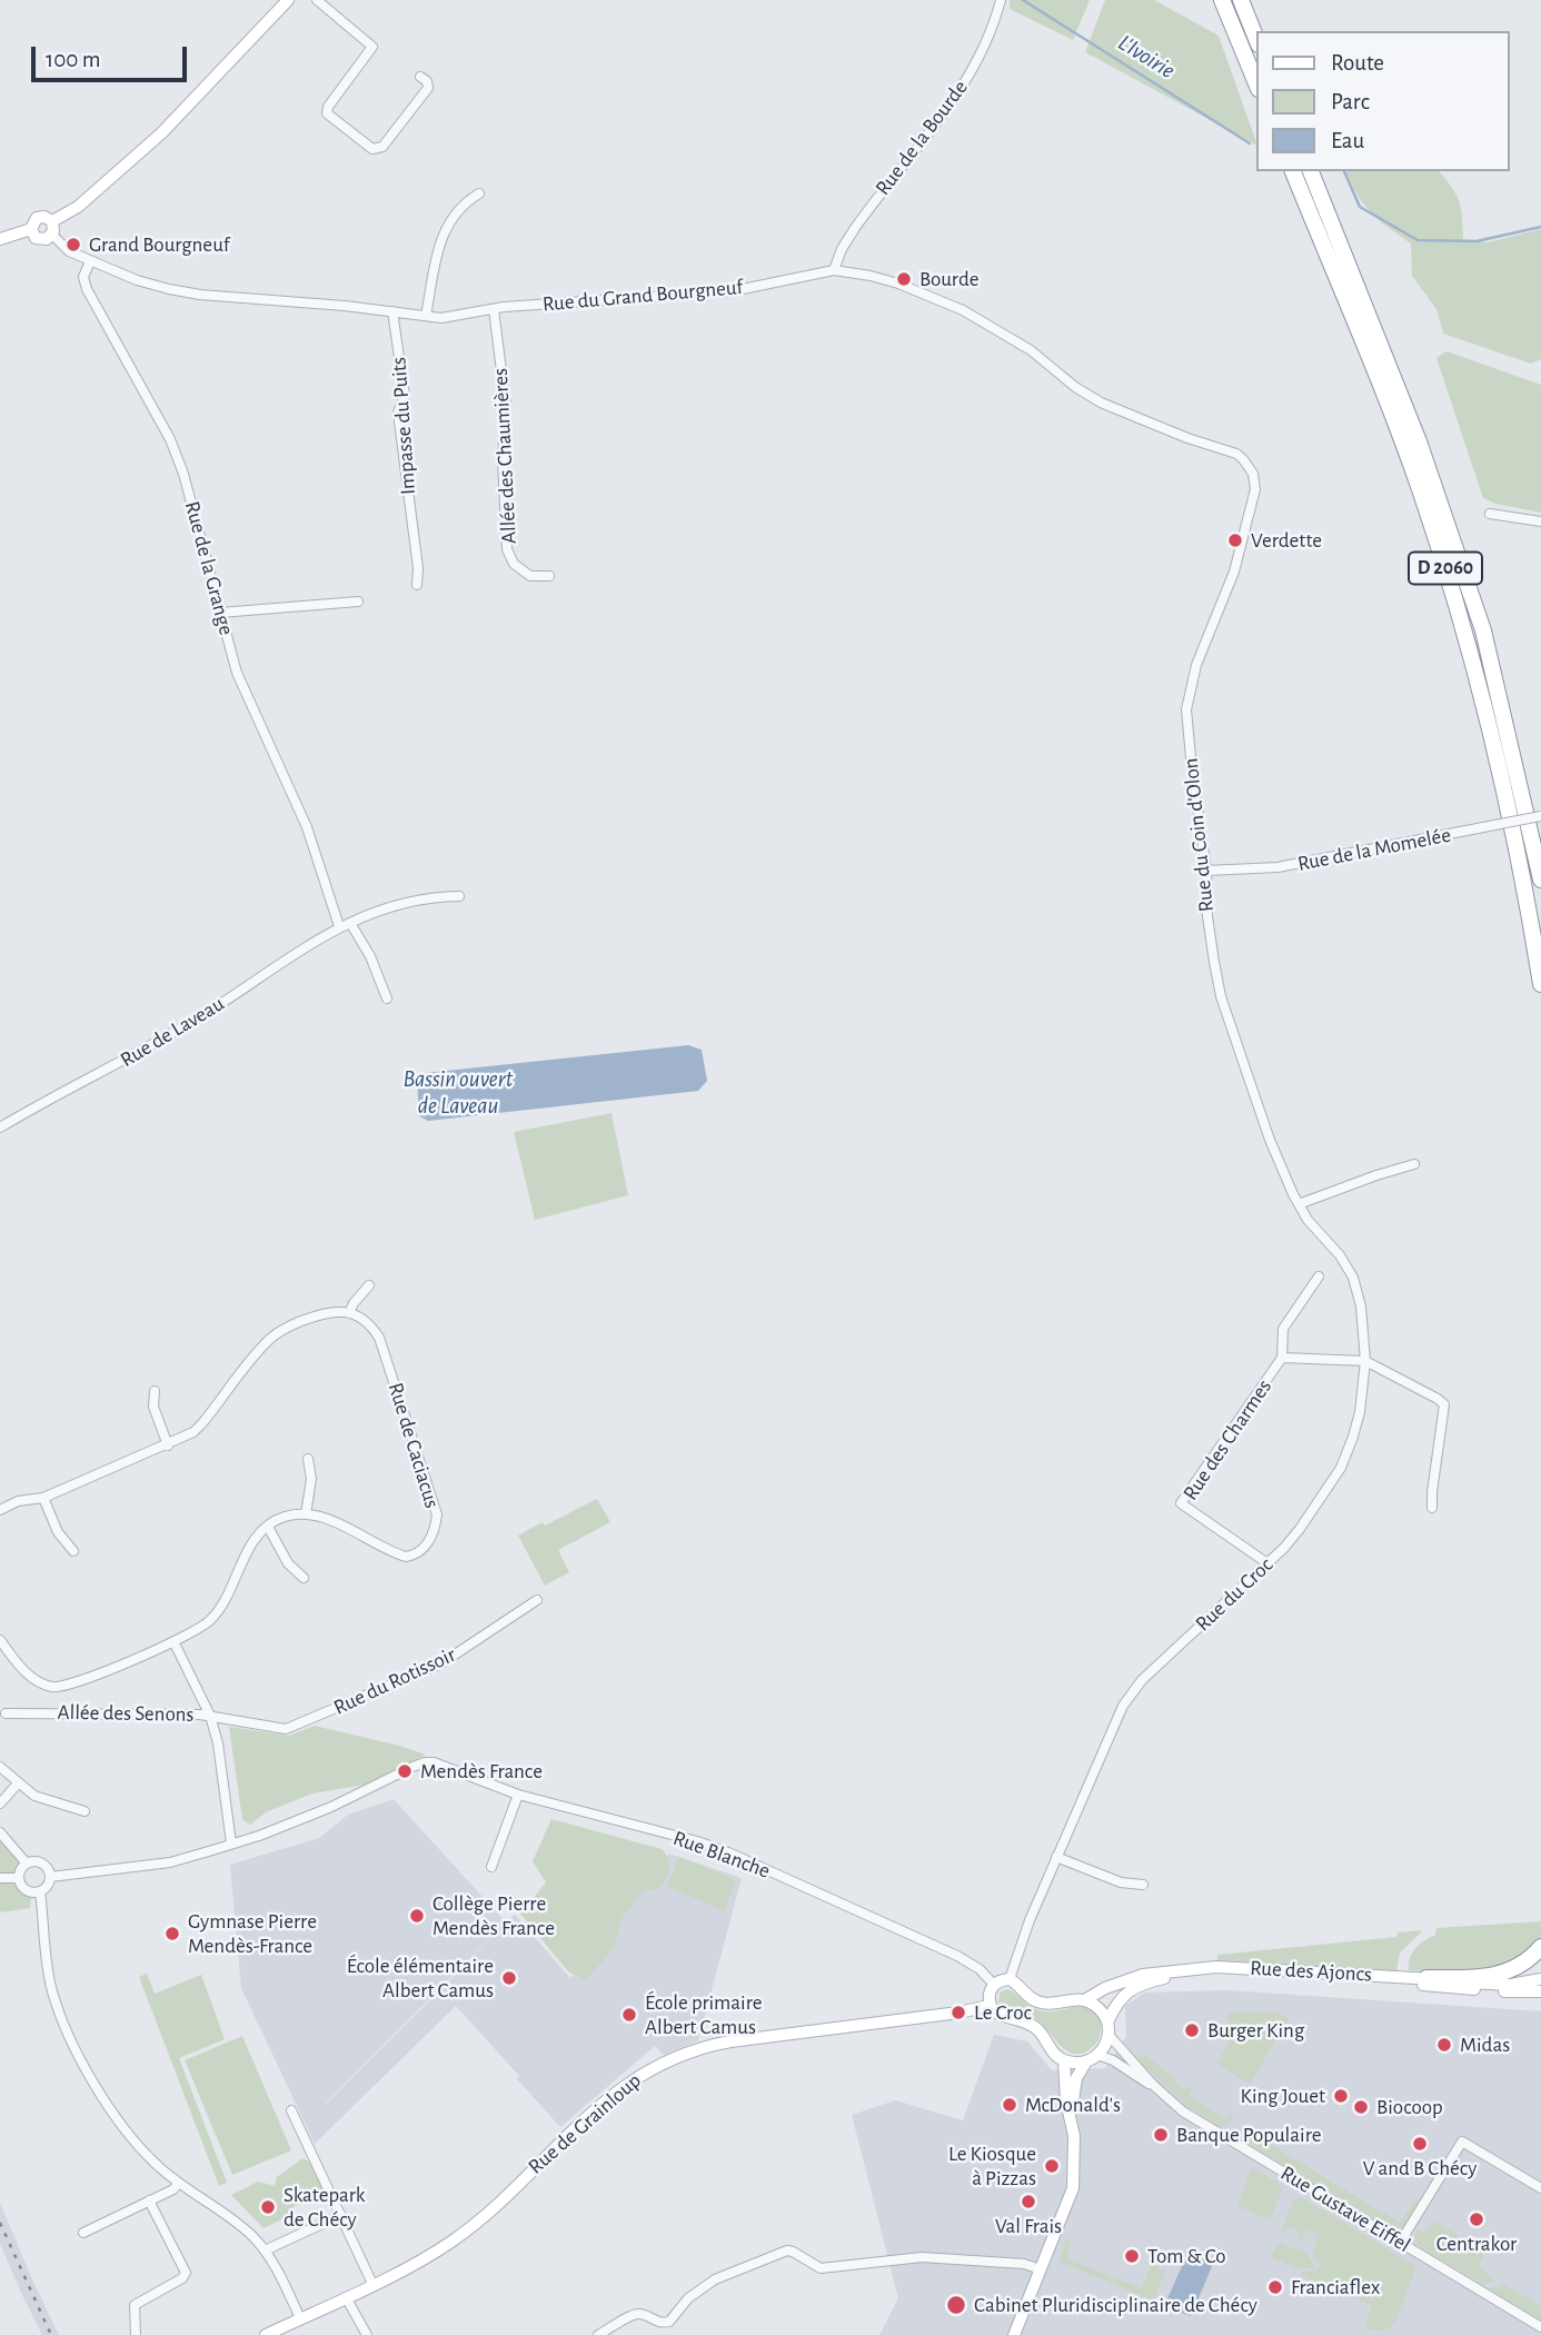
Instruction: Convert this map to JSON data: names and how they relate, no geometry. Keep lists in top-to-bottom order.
{
  "streets": {
    "highway": ["D 2060"],
    "street": [
      "Rue de la Bourde",
      "Rue du Grand Bourgneuf",
      "Impasse du Puits",
      "Allée des Chaumières",
      "Rue de la Grange",
      "Rue du Coin d'Olon",
      "Rue de la Momelée",
      "Rue de Laveau",
      "Rue des Charmes",
      "Rue de Caciacus",
      "Rue du Croc",
      "Rue du Rotissoir",
      "Allée des Senons",
      "Rue Blanche",
      "Rue des Ajoncs",
      "Rue de Grainloup",
      "Rue Gustave Eiffel"
    ]
  },
  "crossings": [
    ["Rue de la Bourde", "Rue du Grand Bourgneuf"],
    ["Rue du Grand Bourgneuf", "Impasse du Puits"],
    ["Rue du Grand Bourgneuf", "Allée des Chaumières"],
    ["Rue du Grand Bourgneuf", "Rue de la Grange"],
    ["Rue du Grand Bourgneuf", "Rue du Coin d'Olon"],
    ["Rue de la Grange", "Rue de Laveau"],
    ["Rue du Coin d'Olon", "Rue de la Momelée"],
    ["Rue du Coin d'Olon", "Rue du Croc"],
    ["Rue des Charmes", "Rue du Croc"],
    ["Rue du Croc", "Rue des Ajoncs"],
    ["Rue du Rotissoir", "Allée des Senons"],
    ["Allée des Senons", "Rue Blanche"]
  ],
  "water": ["L'Ivoirie", "Bassin ouvert de Laveau"],
  "places": [
    "Grand Bourgneuf",
    "Bourde",
    "Verdette",
    "Mendès France",
    "Collège Pierre Mendès France",
    "Gymnase Pierre Mendès-France",
    "École élémentaire Albert Camus",
    "Le Croc",
    "École primaire Albert Camus",
    "Burger King",
    "Midas",
    "King Jouet",
    "McDonald's",
    "Biocoop",
    "Banque Populaire",
    "V and B Chécy",
    "Le Kiosque à Pizzas",
    "Val Frais",
    "Skatepark de Chécy",
    "Centrakor",
    "Tom & Co",
    "Franciaflex",
    "Cabinet Pluridisciplinaire de Chécy"
  ],
  "legend": ["Route", "Parc", "Eau"],
  "scale_bar": "100 m"
}
